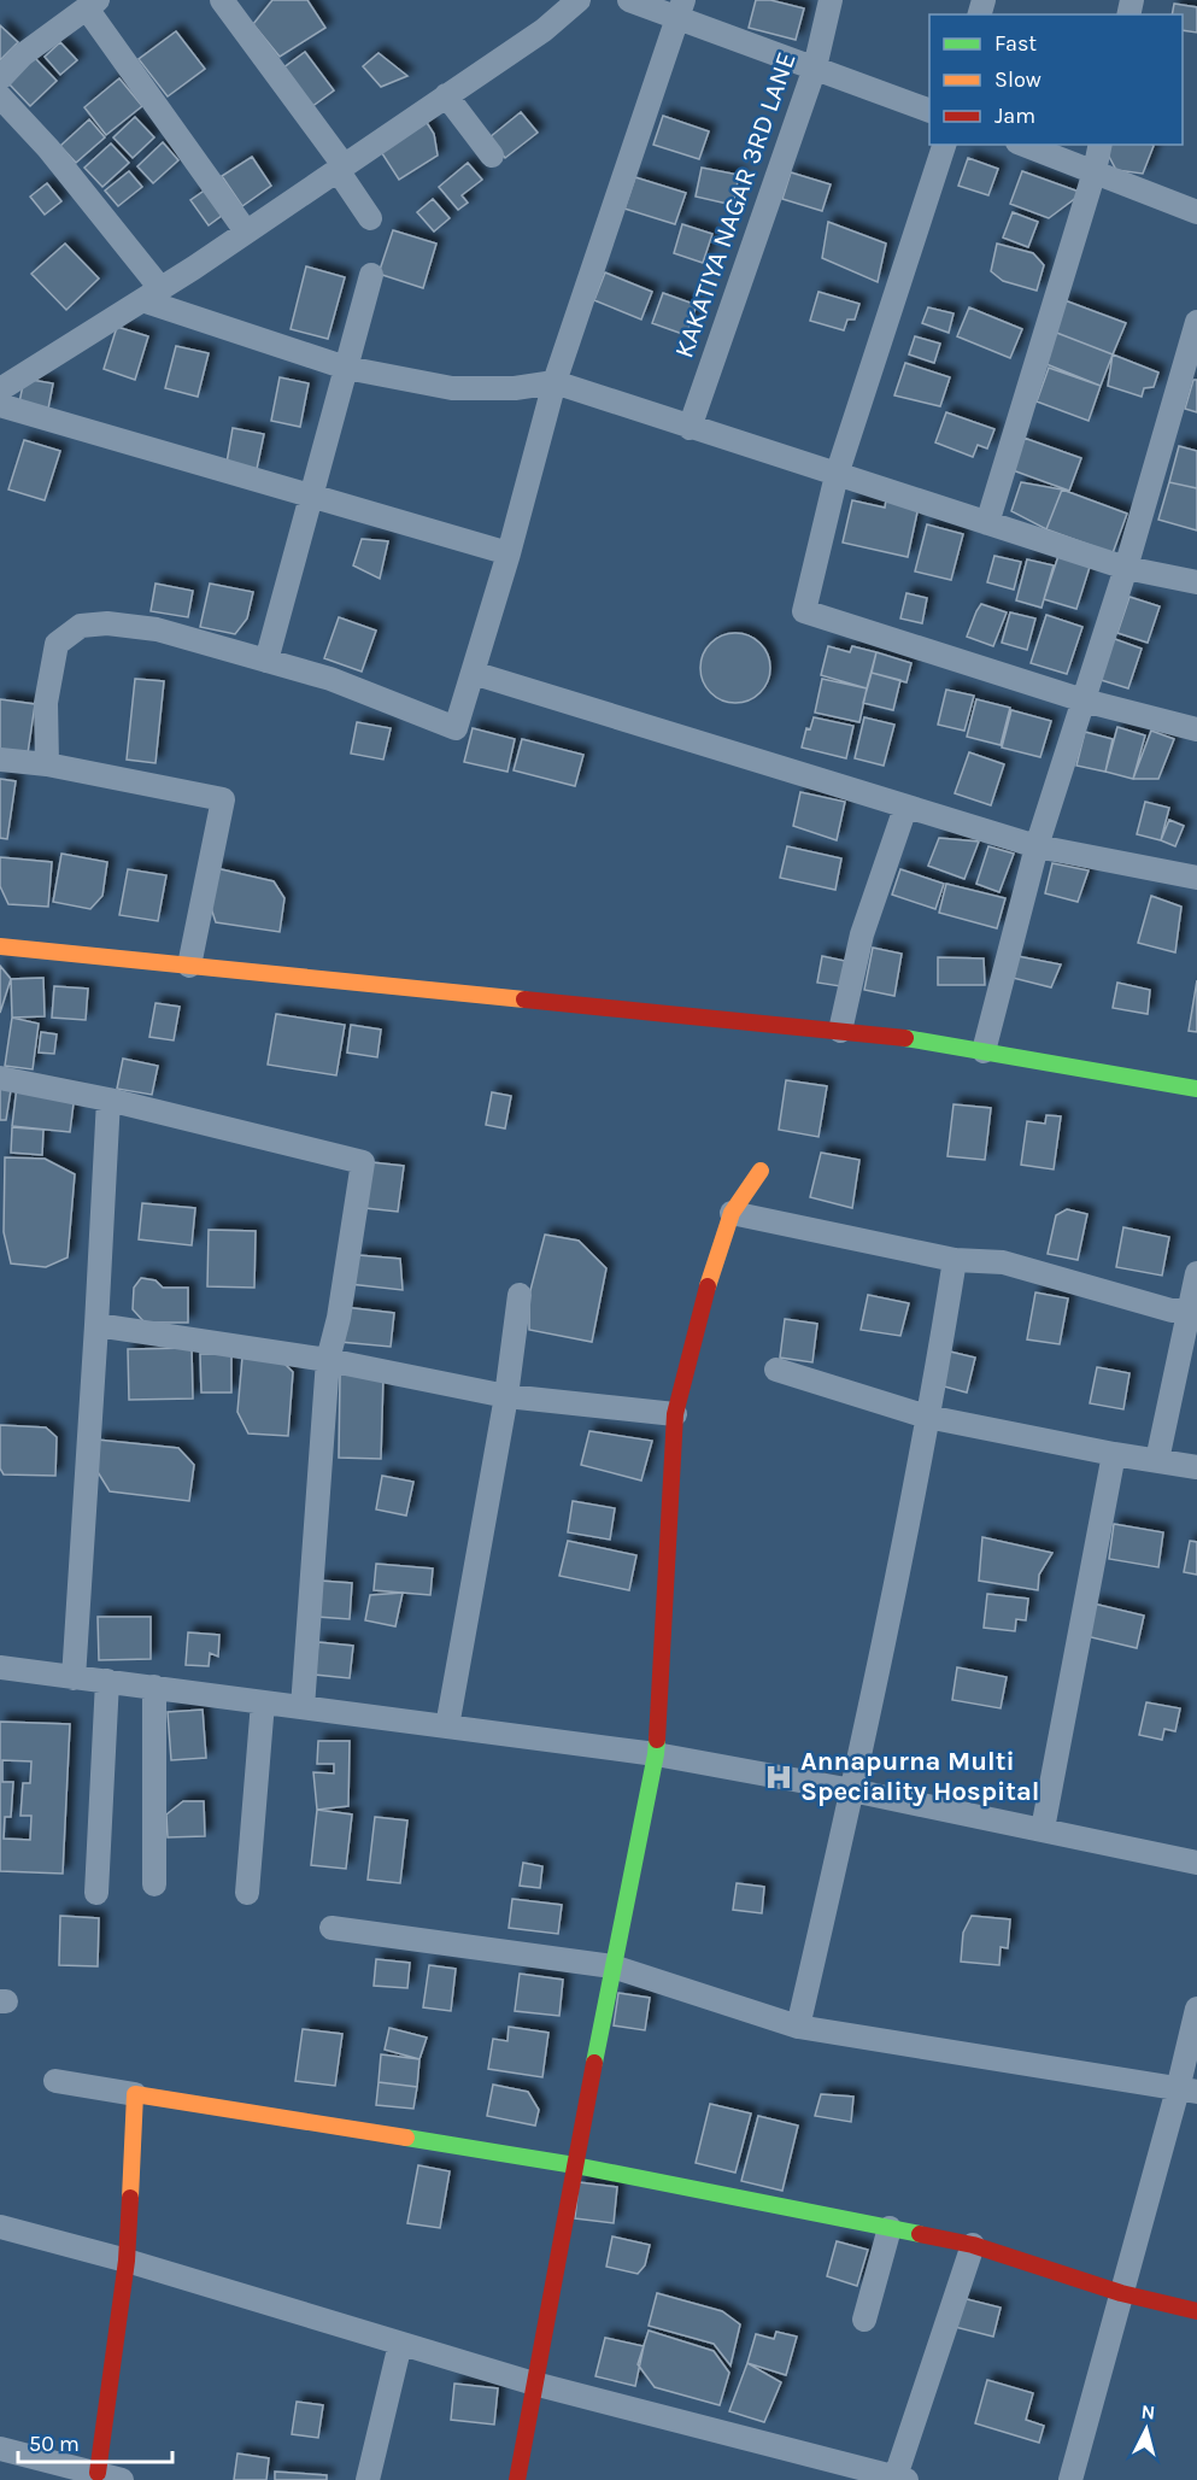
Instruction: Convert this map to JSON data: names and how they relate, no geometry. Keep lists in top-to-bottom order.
{
  "streets": {
    "street": ["KAKATIYA NAGAR 3RD LANE"]
  },
  "places": {
    "hospital": ["Annapurna Multi Speciality Hospital"]
  },
  "legend": ["Fast", "Slow", "Jam"],
  "scale_bar": "50 m",
  "north": "top"
}
